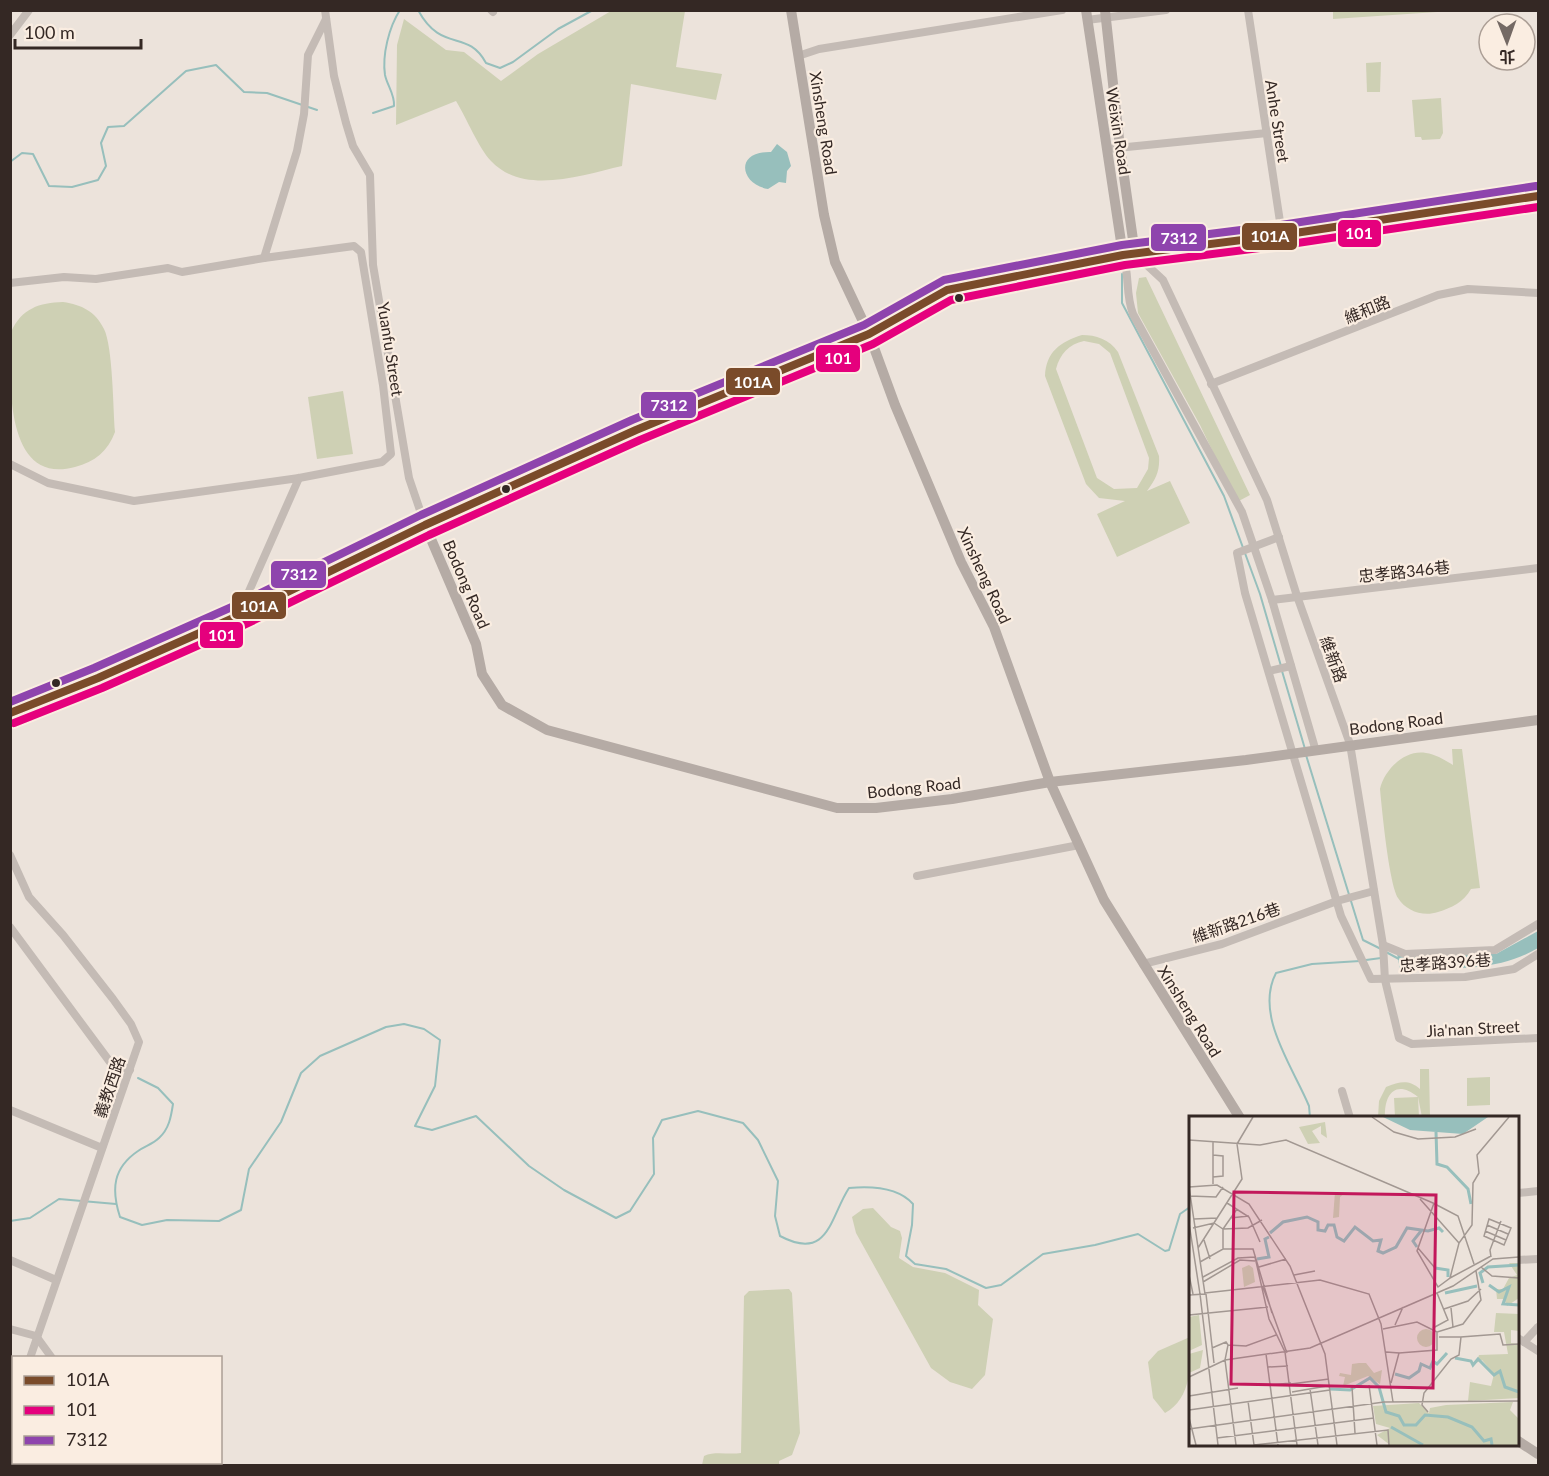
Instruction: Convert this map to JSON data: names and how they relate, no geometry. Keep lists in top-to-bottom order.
{
  "streets": {
    "street": [
      "Anhe Street",
      "Xinsheng Road",
      "Weixin Road",
      "維和路",
      "Yuanfu Street",
      "忠孝路346巷",
      "Bodong Road",
      "維新路",
      "維新路216巷",
      "忠孝路396巷",
      "Jia'nan Street",
      "義教西路"
    ]
  },
  "crossings": [
    ["Xinsheng Road", "Bodong Road"],
    ["Xinsheng Road", "維新路216巷"],
    ["Weixin Road", "維新路"],
    ["維和路", "維新路"],
    ["Yuanfu Street", "Bodong Road"],
    ["忠孝路346巷", "維新路"],
    ["Bodong Road", "維新路"],
    ["維新路", "維新路216巷"],
    ["維新路", "忠孝路396巷"],
    ["維新路", "Jia'nan Street"],
    ["忠孝路396巷", "Jia'nan Street"]
  ],
  "lines": ["transit line 7312", "transit line 101A", "transit line 101"],
  "legend": ["101A", "101", "7312"],
  "scale_bar": "100 m",
  "north": "bottom"
}
